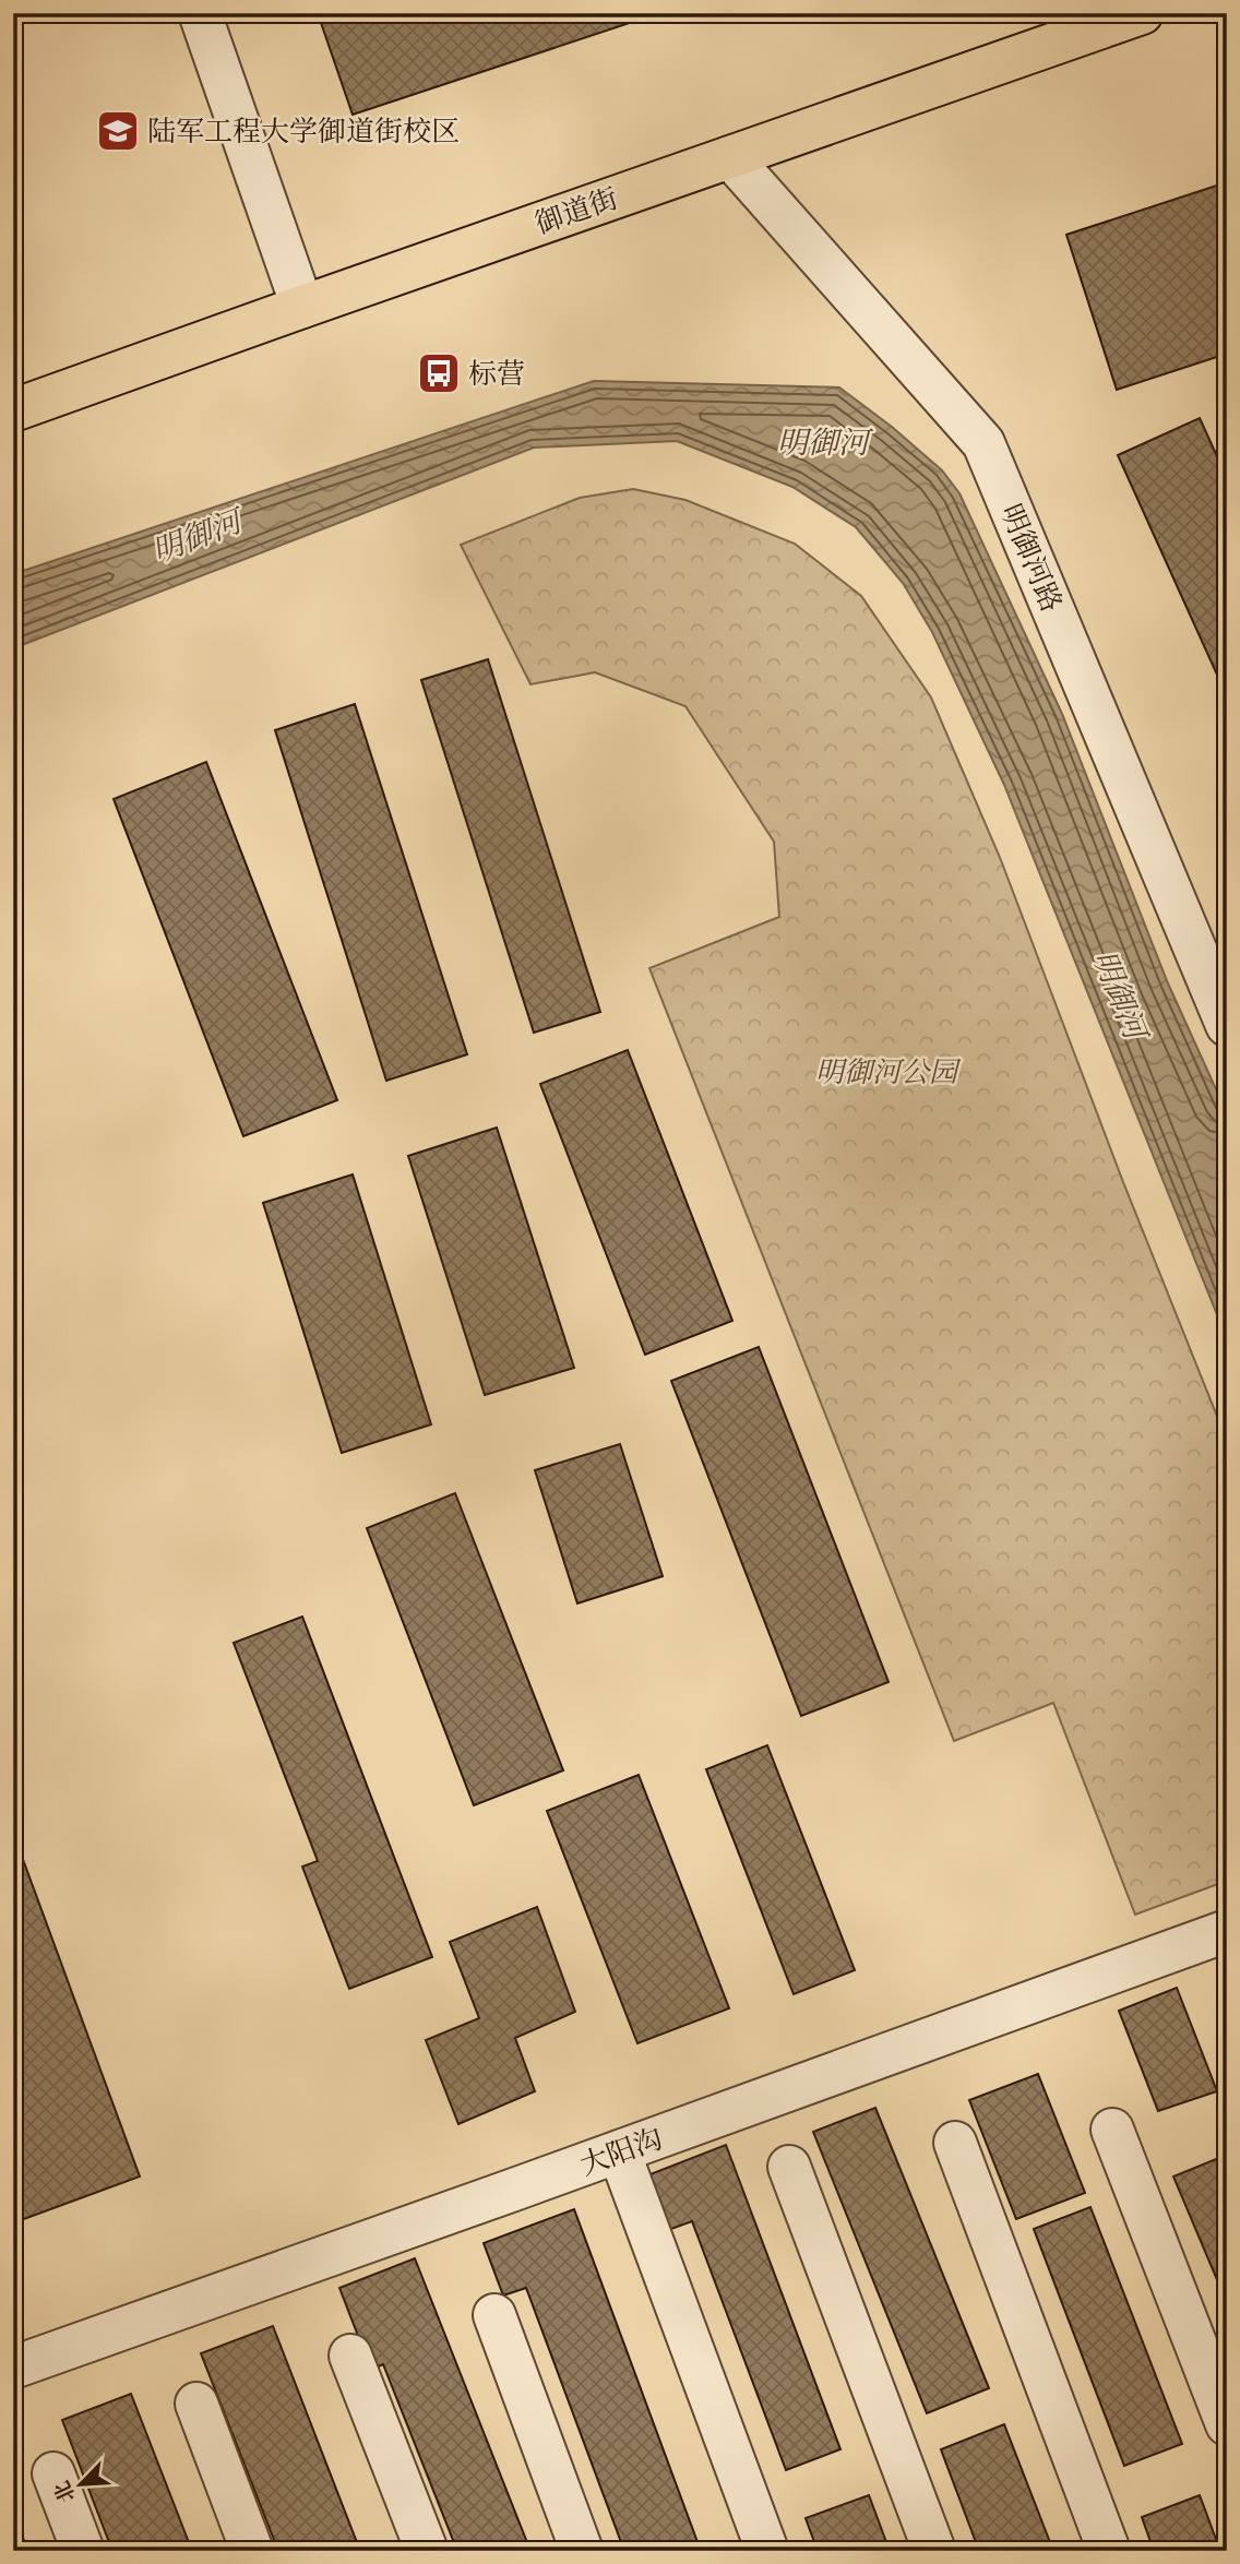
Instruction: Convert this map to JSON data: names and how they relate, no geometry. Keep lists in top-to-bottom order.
{
  "streets": {
    "main road": ["御道街"],
    "street": ["明御河路", "大阳沟"]
  },
  "crossings": [
    ["御道街", "明御河路"]
  ],
  "water": ["明御河"],
  "parks": ["明御河公园"],
  "places": {
    "school or university": ["陆军工程大学御道街校区"],
    "bus stop": ["标营"]
  },
  "north": "bottom left"
}
